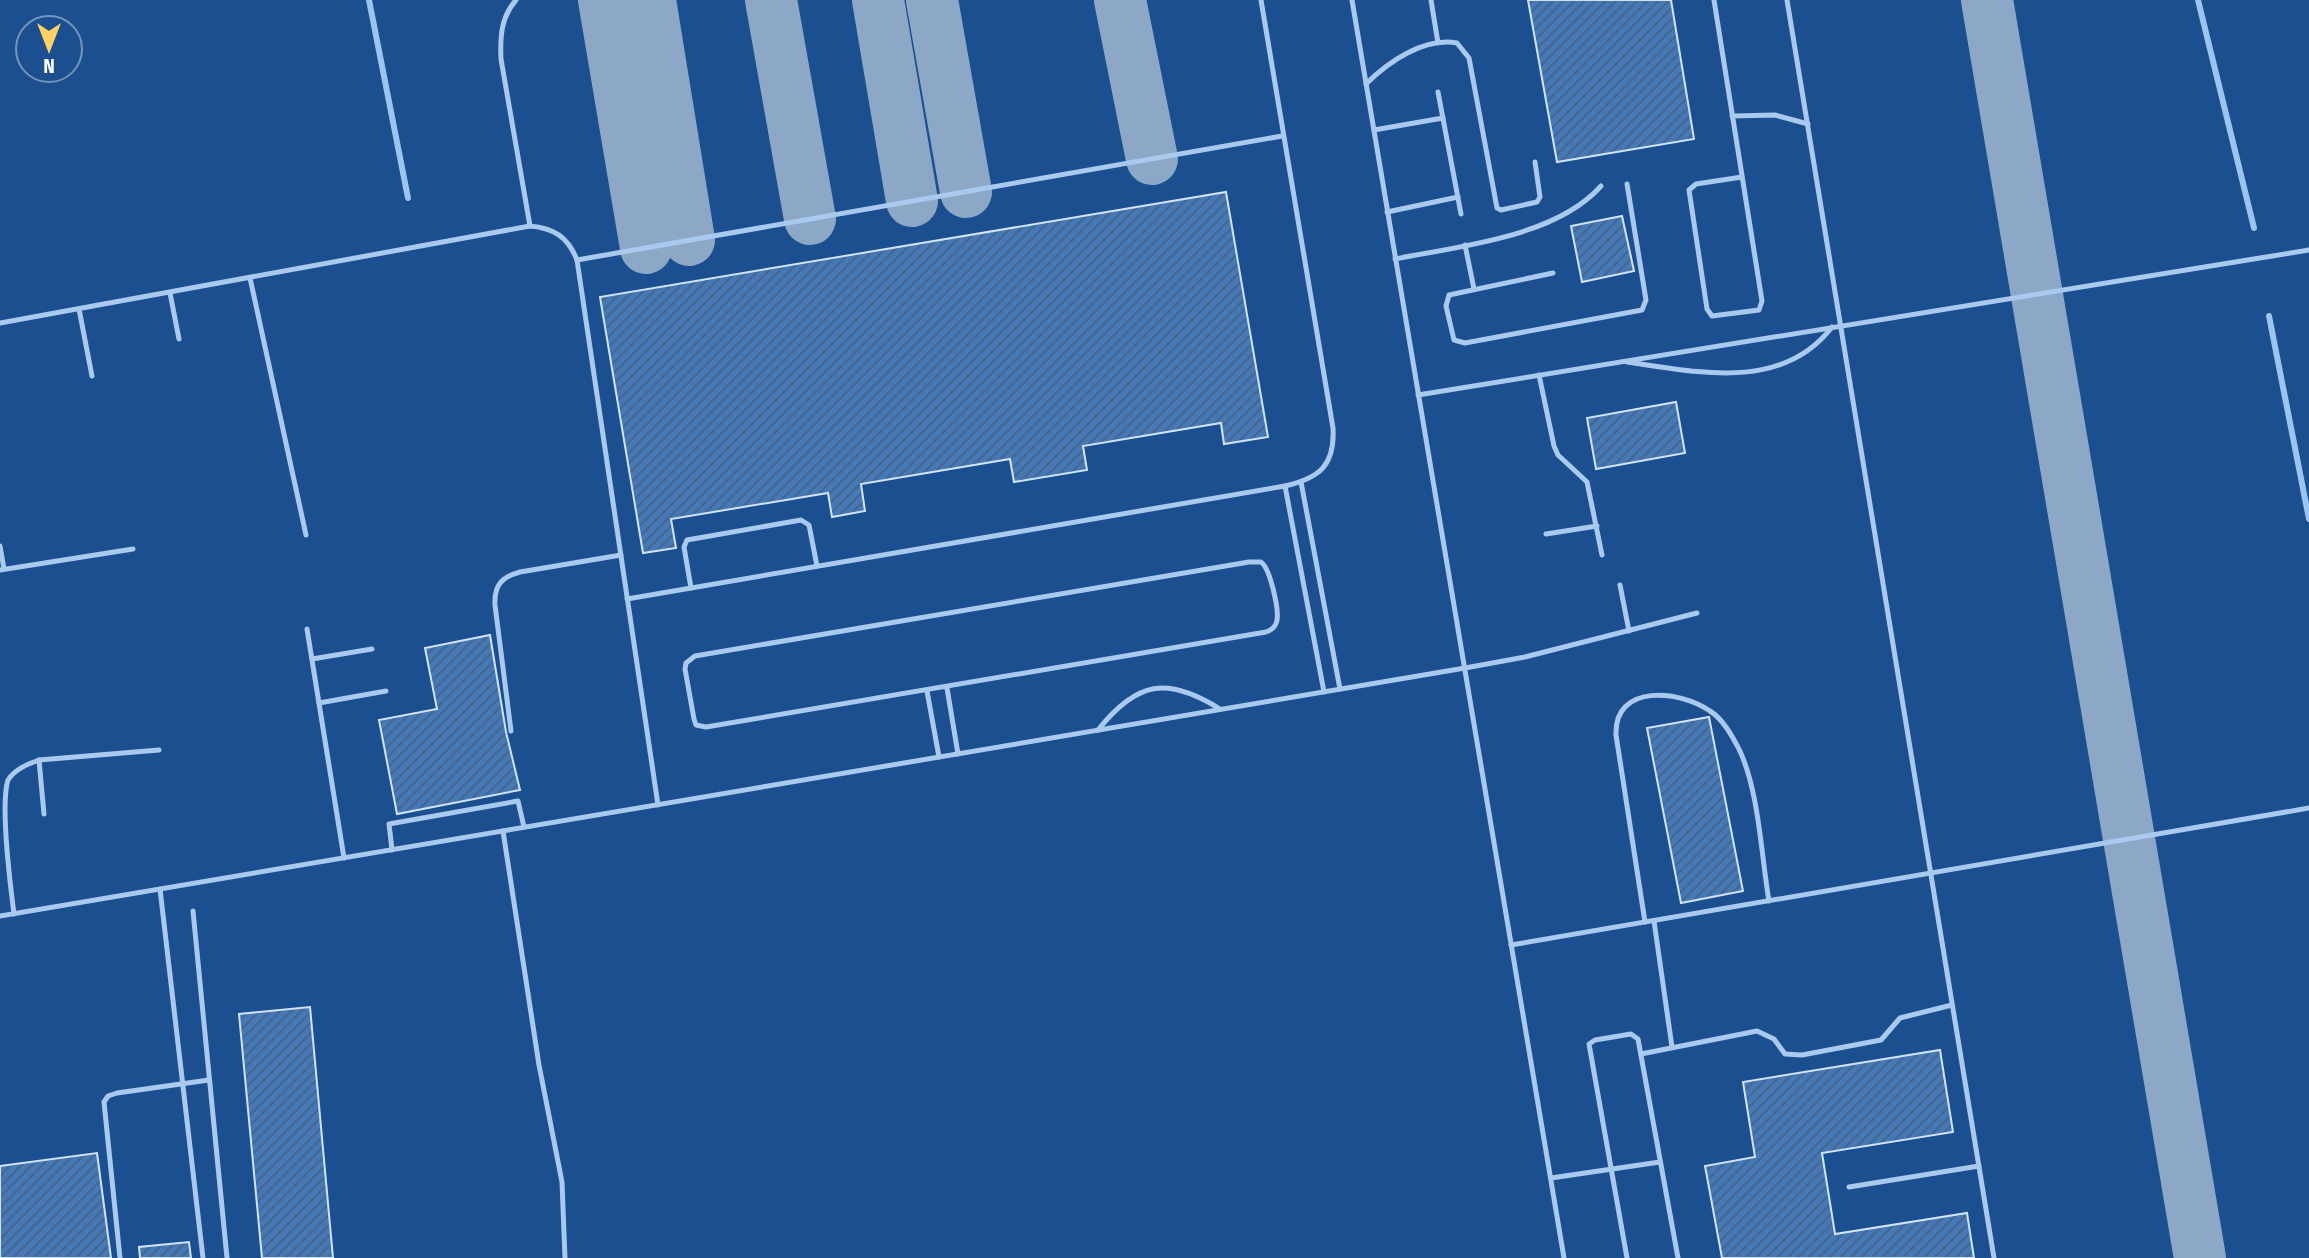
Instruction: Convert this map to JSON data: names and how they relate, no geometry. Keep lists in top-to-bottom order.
{
  "north": "bottom"
}
